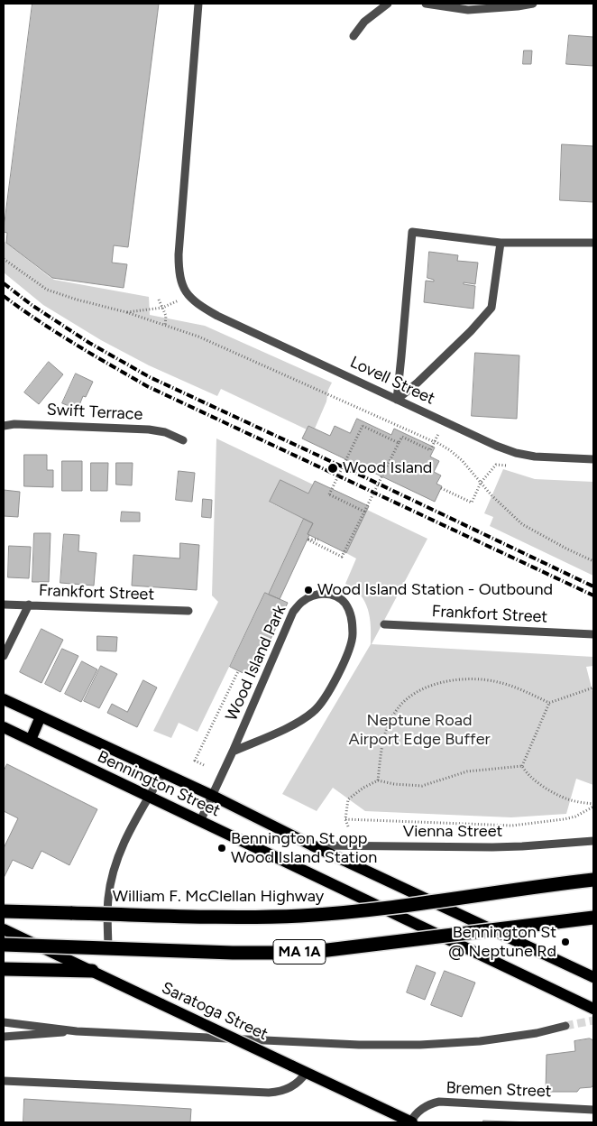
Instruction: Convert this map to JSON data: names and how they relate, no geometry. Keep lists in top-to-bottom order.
{
  "streets": {
    "highway": ["William F. McClellan Highway", "MA 1A"],
    "main road": ["Bennington Street", "Saratoga Street"],
    "street": [
      "Lovell Street",
      "Swift Terrace",
      "Frankfort Street",
      "Wood Island Park",
      "Vienna Street",
      "Bremen Street"
    ]
  },
  "crossings": [
    ["Wood Island Park", "Bennington Street"],
    ["Bennington Street", "Vienna Street"],
    ["Saratoga Street", "Bremen Street"]
  ],
  "parks": ["Neptune Road Airport Edge Buffer"],
  "places": [
    "Wood Island",
    "Wood Island Station - Outbound",
    "Bennington St opp Wood Island Station",
    "Bennington St @ Neptune Rd"
  ]
}
